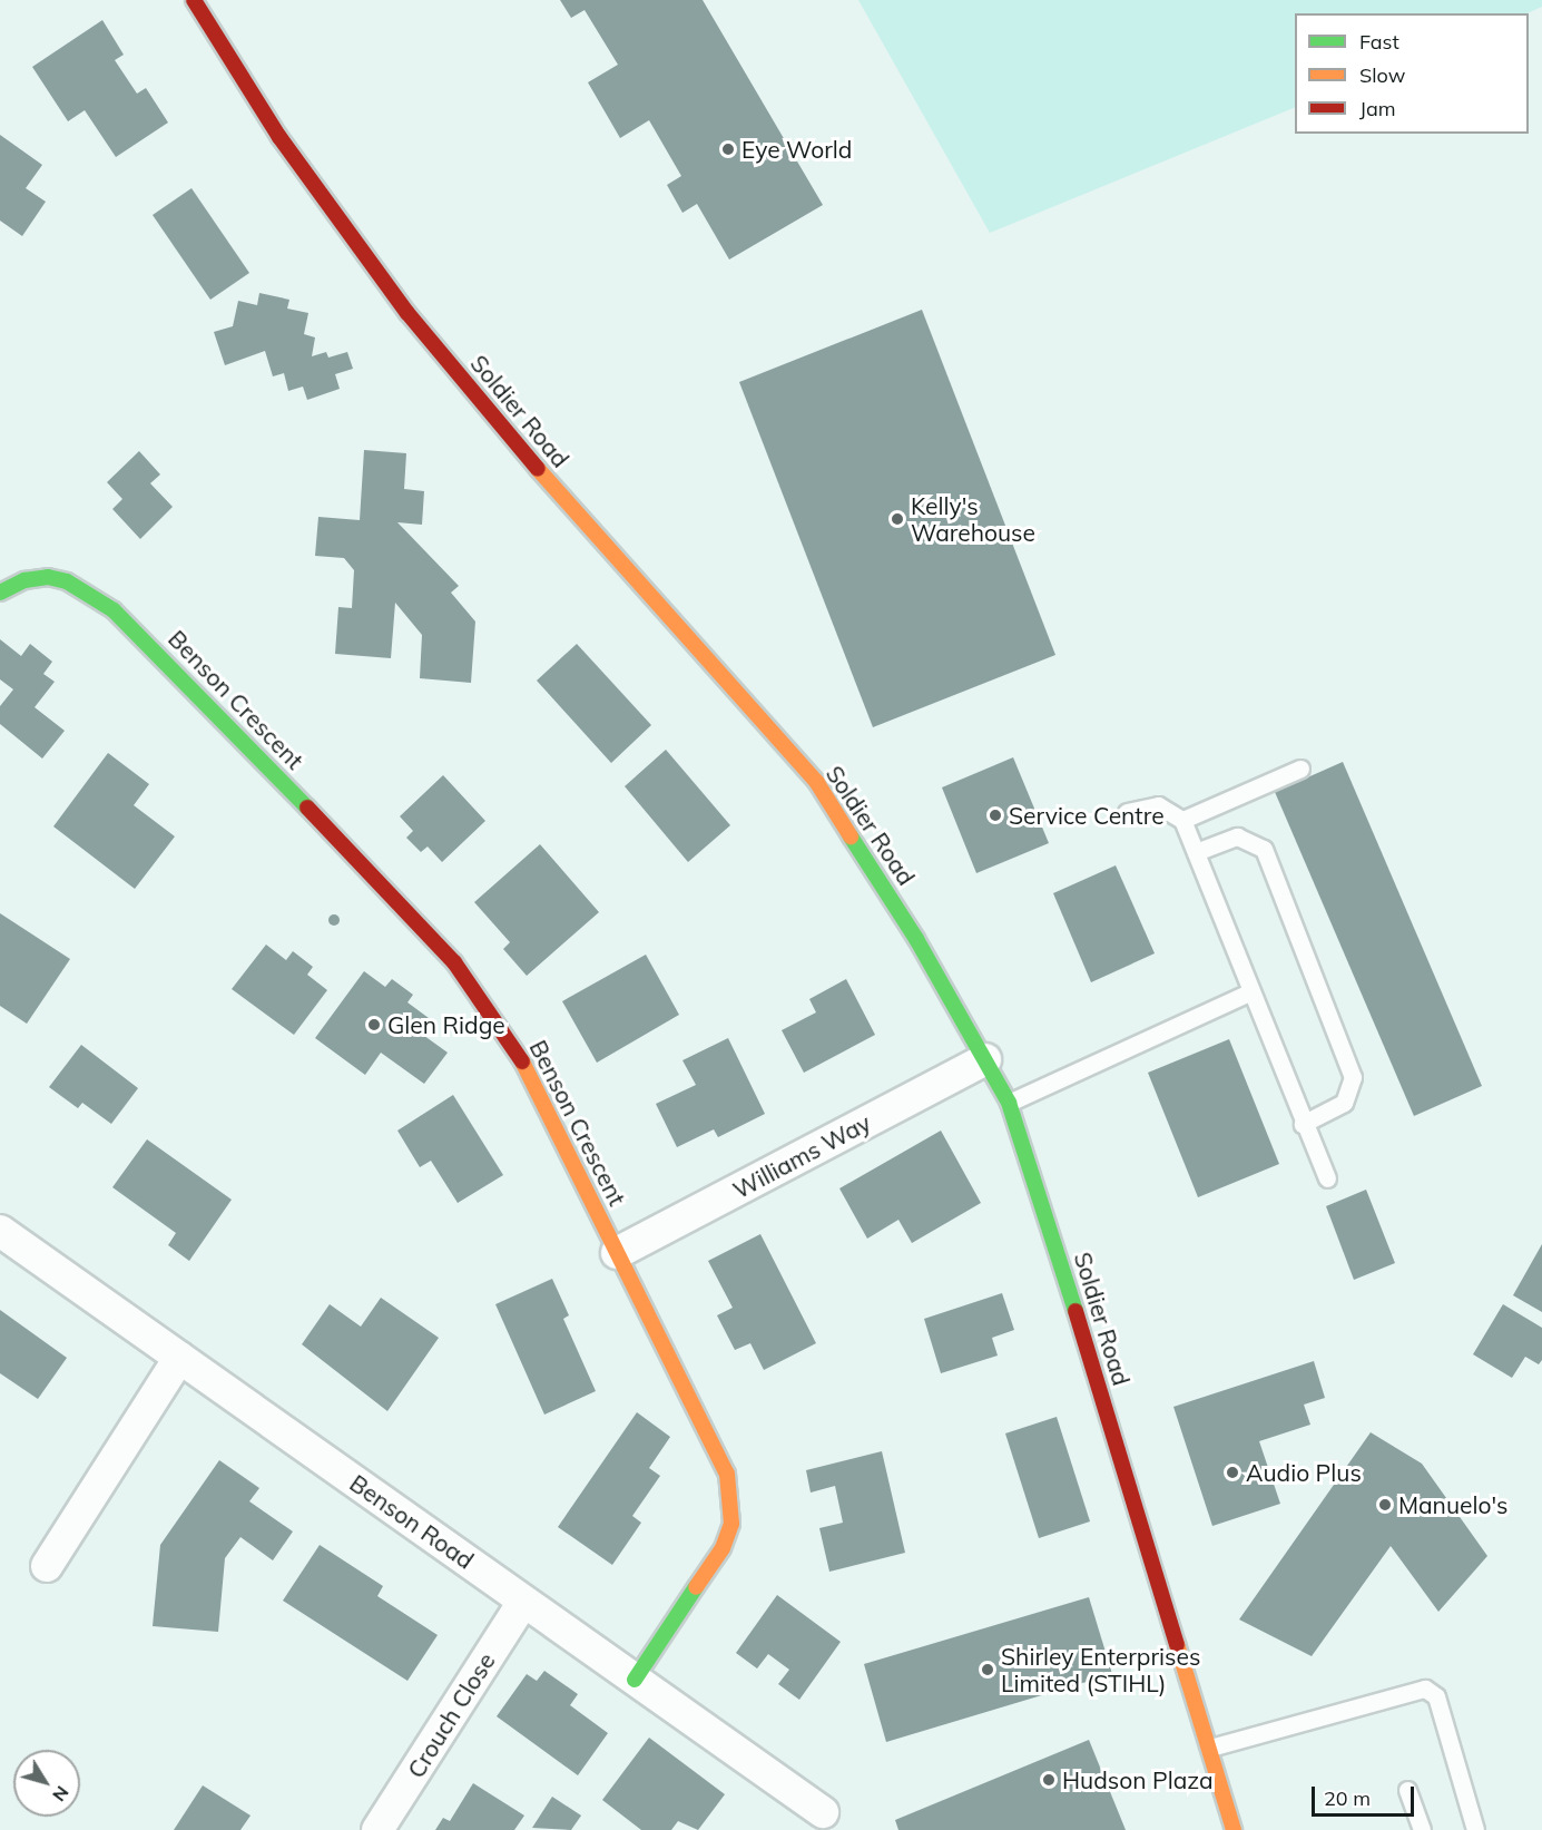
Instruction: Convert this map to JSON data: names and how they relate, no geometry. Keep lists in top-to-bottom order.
{
  "streets": {
    "main road": ["Soldier Road", "Benson Crescent"],
    "street": ["Williams Way", "Benson Road", "Crouch Close"]
  },
  "crossings": [
    ["Soldier Road", "Williams Way"],
    ["Benson Crescent", "Williams Way"],
    ["Benson Crescent", "Benson Road"],
    ["Benson Road", "Crouch Close"]
  ],
  "places": [
    "Eye World",
    "Kelly's Warehouse",
    "Service Centre",
    "Glen Ridge",
    "Audio Plus",
    "Manuelo's",
    "Shirley Enterprises Limited (STIHL)",
    "Hudson Plaza"
  ],
  "legend": ["Fast", "Slow", "Jam"],
  "scale_bar": "20 m",
  "north": "bottom right"
}
